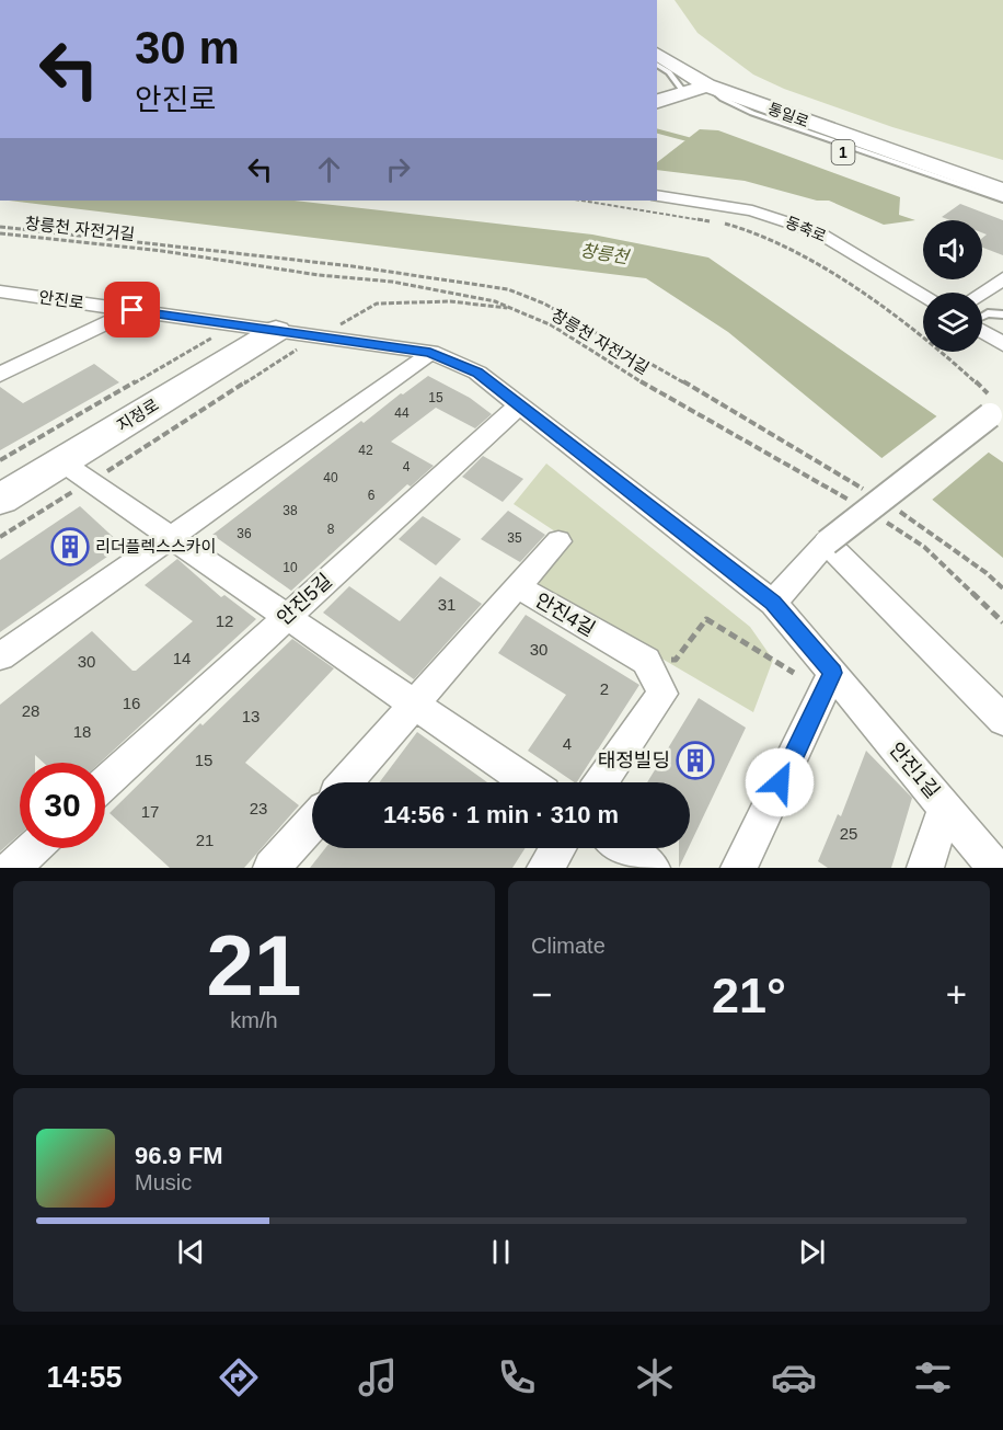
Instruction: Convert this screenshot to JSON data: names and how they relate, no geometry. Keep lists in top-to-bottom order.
{
  "streets": {
    "main road": ["통일로", "1", "지정로"],
    "street": [
      "동축로",
      "안진로",
      "안진5길",
      "안진4길",
      "안진1길"
    ],
    "path": ["창릉천 자전거길"]
  },
  "crossings": [
    ["안진로", "지정로"],
    ["안진로", "안진5길"],
    ["안진로", "안진1길"]
  ],
  "water": ["창릉천"],
  "places": {
    "building": ["리더플렉스스카이", "태정빌딩"]
  },
  "house_numbers": [
    "15",
    "44",
    "42",
    "4",
    "40",
    "6",
    "38",
    "8",
    "36",
    "35",
    "10",
    "31",
    "12",
    "30",
    "14",
    "30",
    "2",
    "16",
    "28",
    "13",
    "18",
    "4",
    "15",
    "23",
    "17",
    "25",
    "21"
  ],
  "page": {
    "turn": ["30 m", "안진로"],
    "limit": "30",
    "trip": "14:56 · 1 min · 310 m",
    "tile": [
      ["21", "km/h"],
      "Climate"
    ],
    "heat": ["−", "21°", "+"],
    "song": ["96.9 FM", "Music"],
    "tabs": "14:55"
  }
}
